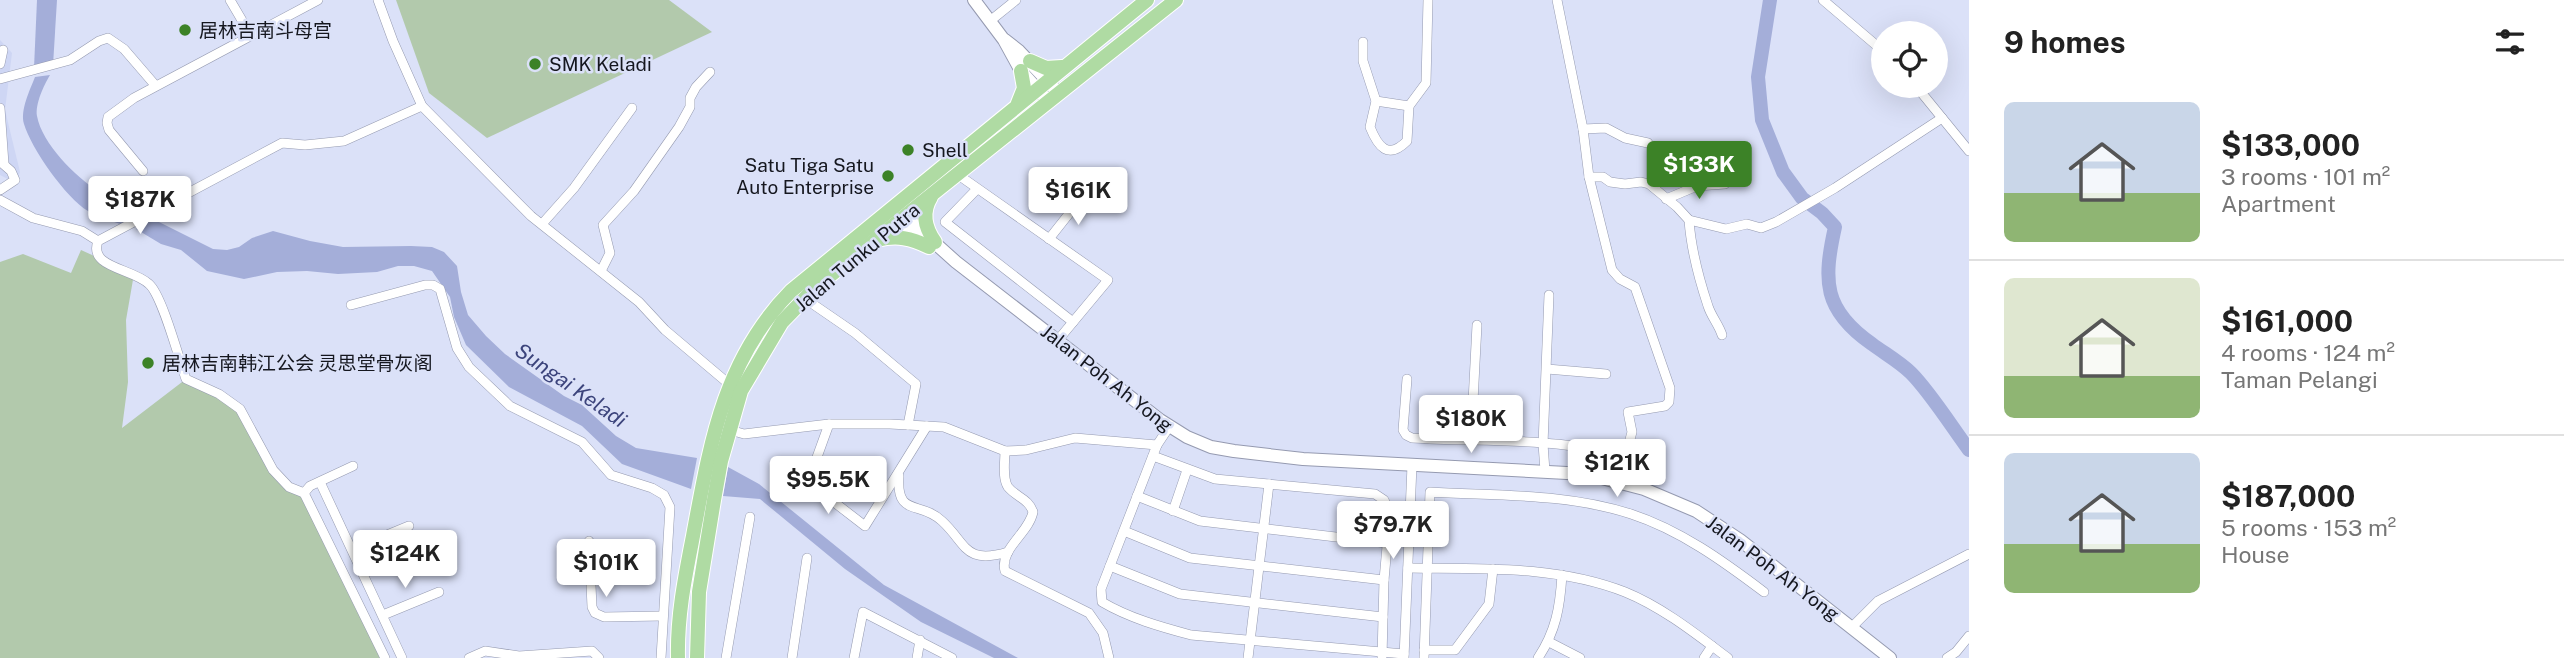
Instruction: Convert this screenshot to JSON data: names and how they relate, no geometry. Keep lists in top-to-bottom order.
{
  "streets": {
    "main road": ["Jalan Tunku Putra", "Jalan Poh Ah Yong"]
  },
  "crossings": [
    ["Jalan Tunku Putra", "Jalan Poh Ah Yong"]
  ],
  "water": ["Sungai Keladi"],
  "places": [
    "居林吉南斗母宫",
    "SMK Keladi",
    "Shell",
    "Satu Tiga Satu Auto Enterprise",
    "居林吉南韩江公会 灵思堂骨灰阁"
  ],
  "page": {
    "heading": "9 homes",
    "list": [
      {
        "name": "$133,000",
        "note": "3 rooms · 101 m² · Apartment"
      },
      {
        "name": "$161,000",
        "note": "4 rooms · 124 m² · Taman Pelangi"
      },
      {
        "name": "$187,000",
        "note": "5 rooms · 153 m² · House"
      }
    ],
    "price": [
      "$133K",
      "$161K",
      "$187K",
      "$180K",
      "$121K",
      "$95.5K",
      "$79.7K",
      "$124K",
      "$101K"
    ]
  }
}
